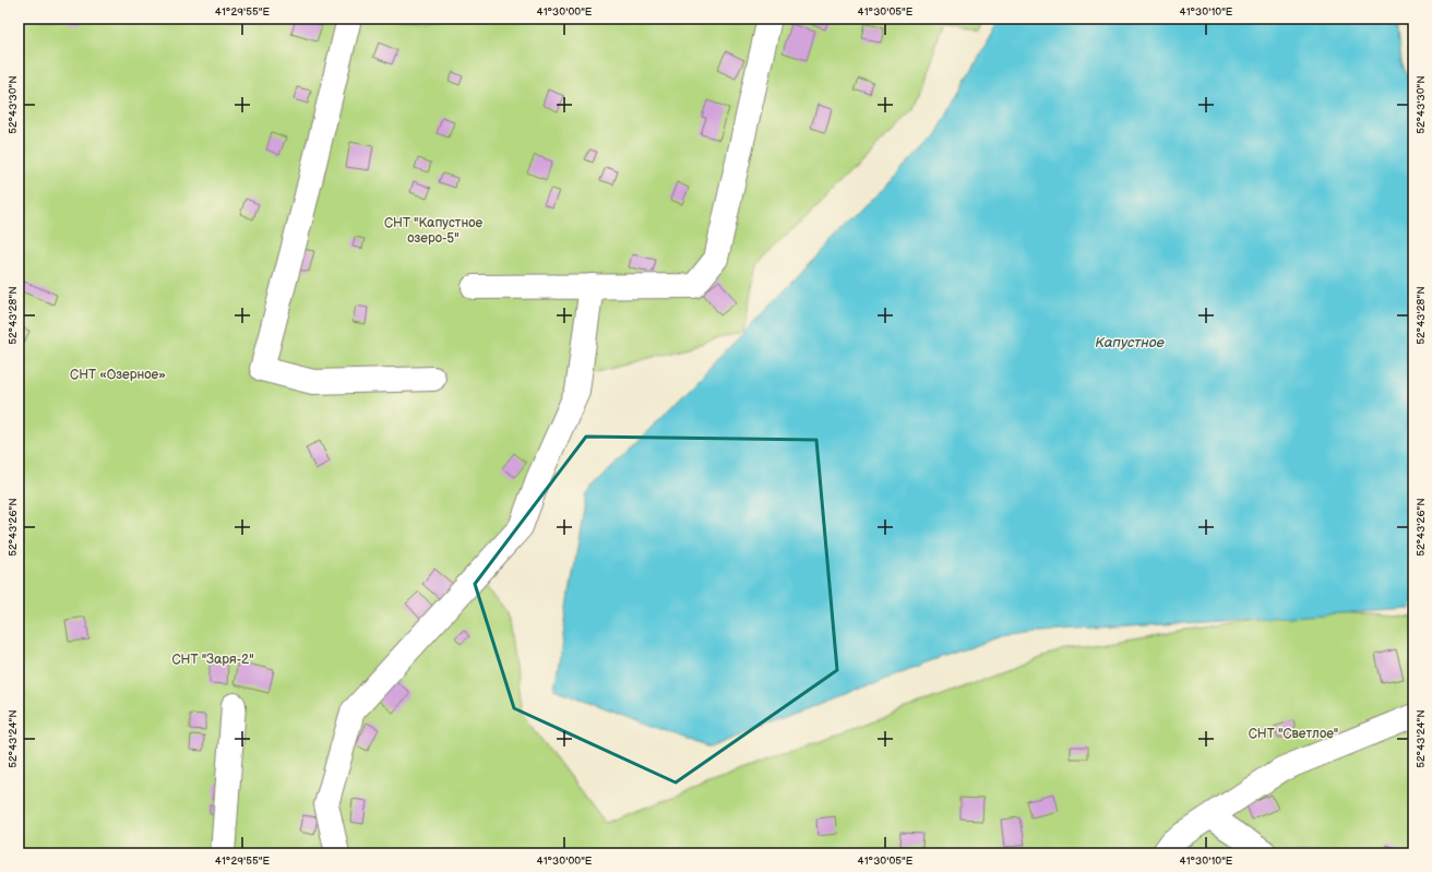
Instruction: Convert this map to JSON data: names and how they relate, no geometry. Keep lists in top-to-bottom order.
{
  "water": ["Капустное"],
  "parks": [
    "СНТ \"Капустное озеро-5\"",
    "СНТ «Озерное»",
    "СНТ \"Заря-2\"",
    "СНТ \"Светлое\""
  ],
  "coordinates": [
    "41°29'55\"E",
    "41°30'00\"E",
    "41°30'05\"E",
    "41°30'10\"E",
    "52°43'30\"N",
    "52°43'28\"N",
    "52°43'26\"N",
    "52°43'24\"N"
  ]
}
